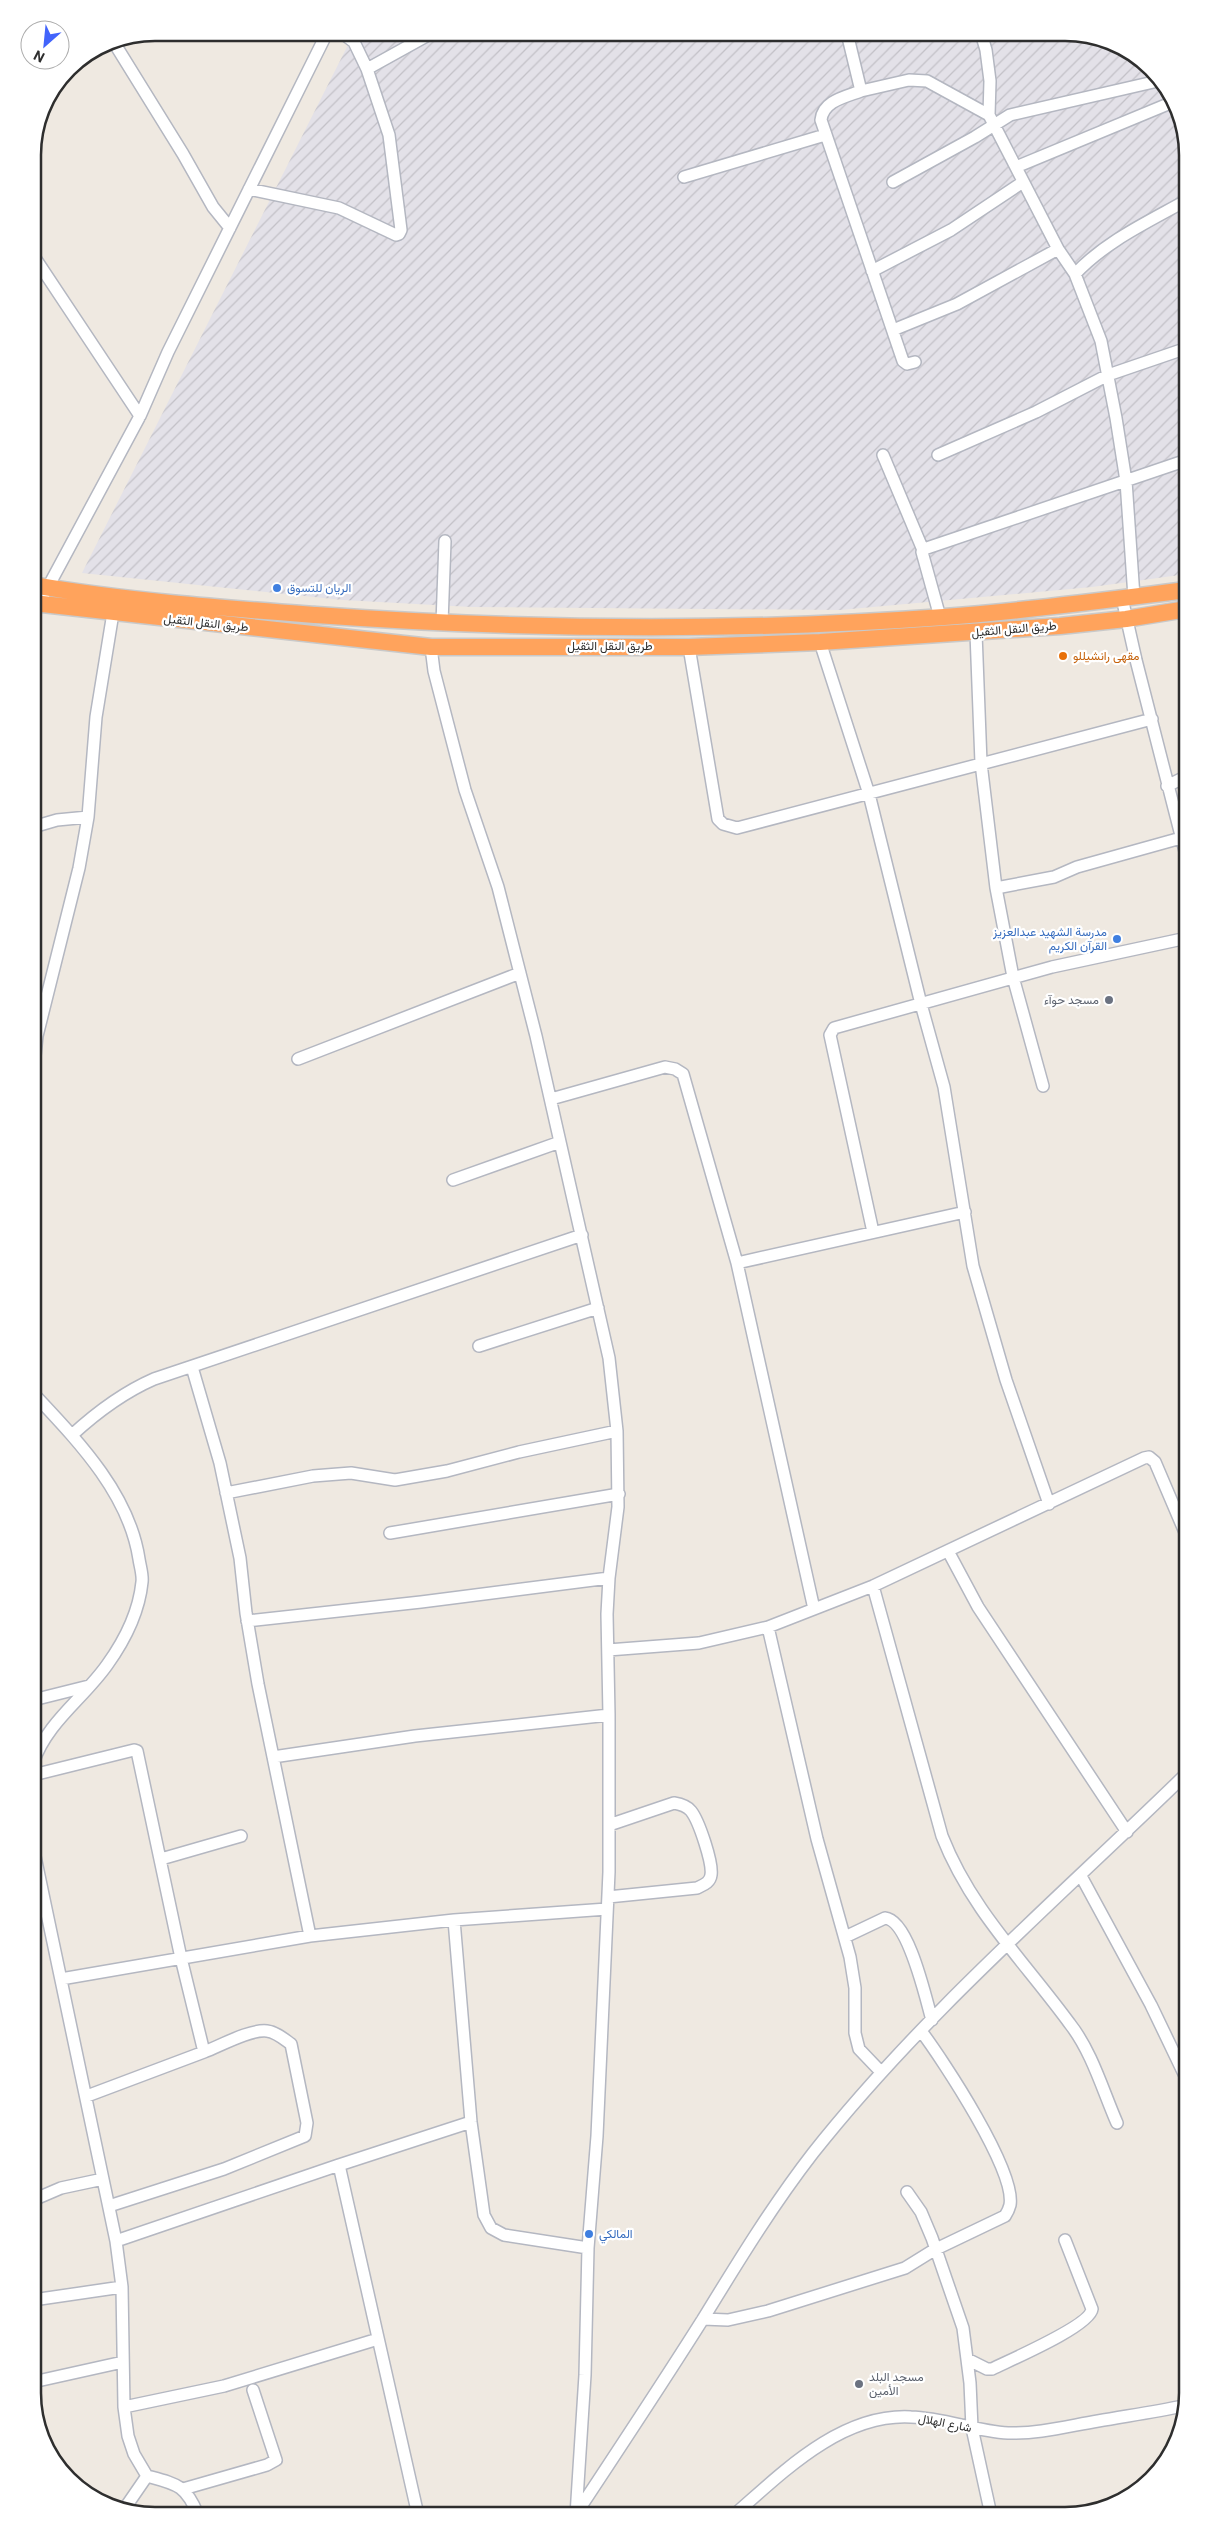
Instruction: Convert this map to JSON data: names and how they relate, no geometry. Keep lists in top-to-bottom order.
{
  "streets": {
    "highway": ["طريق النقل الثقيل"],
    "street": ["شارع الهلال"]
  },
  "places": [
    "الريان للتسوق",
    "مقهى رانشيللو",
    "مدرسة الشهيد عبدالعزيز القرآن الكريم",
    "مسجد حوآء",
    "المالكي",
    "مسجد البلد الأمين"
  ],
  "north": "bottom left"
}
